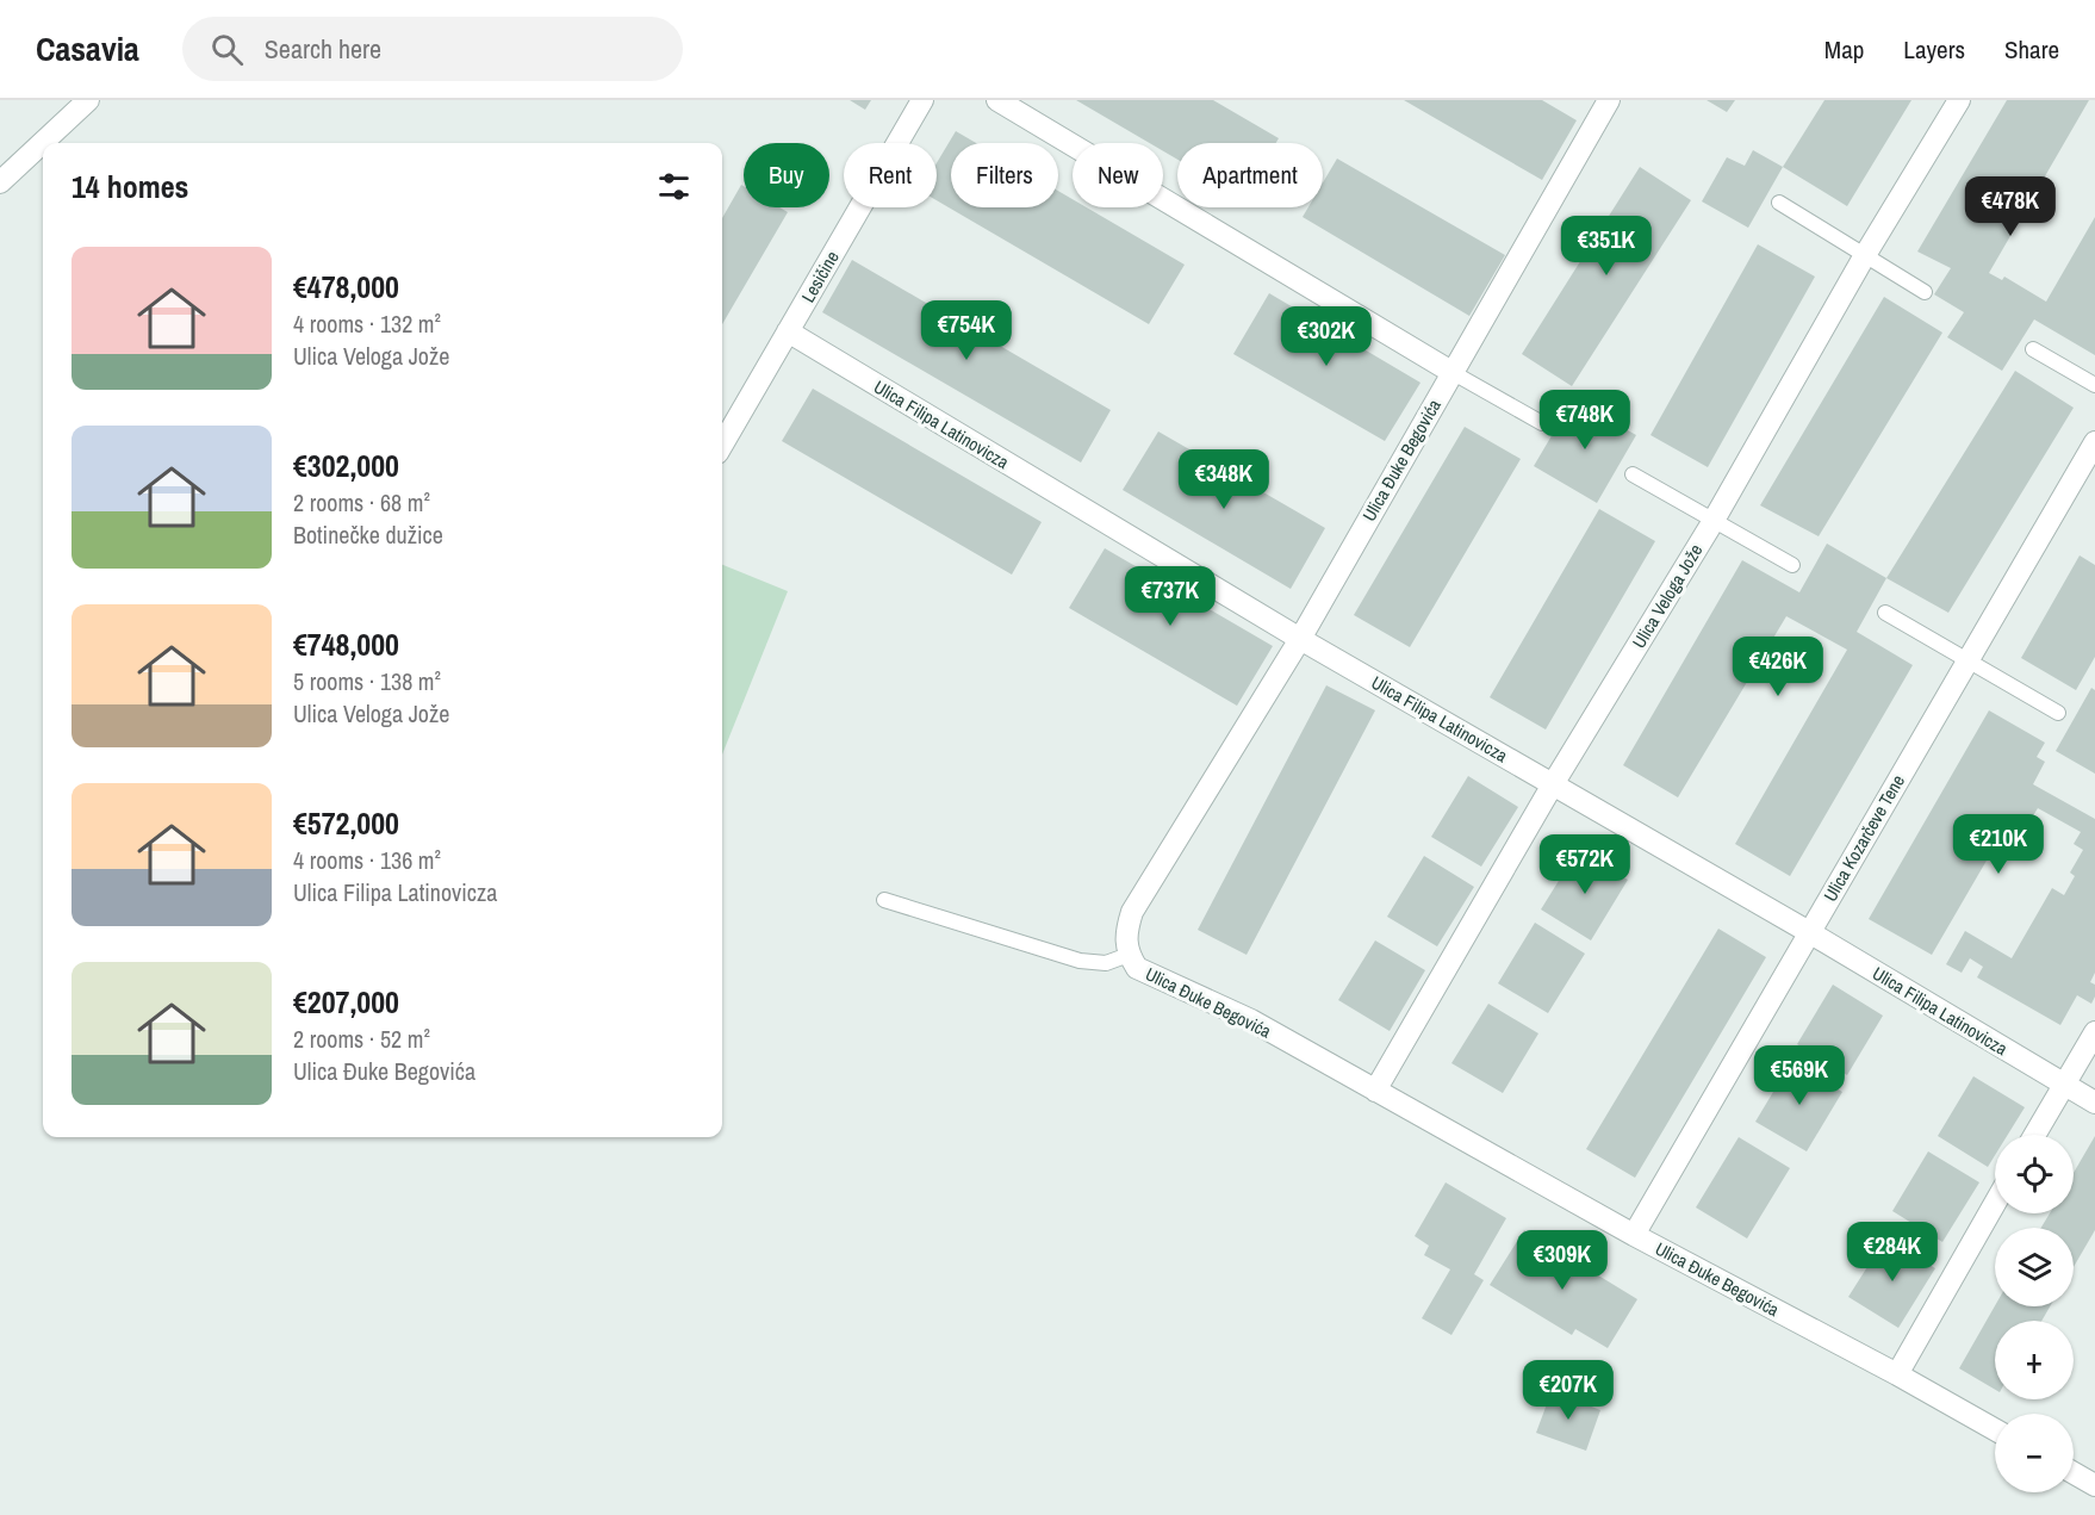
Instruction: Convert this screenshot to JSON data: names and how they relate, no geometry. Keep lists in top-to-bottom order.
{
  "streets": {
    "street": [
      "Lesičine",
      "Ulica Filipa Latinovicza",
      "Ulica Đuke Begovića",
      "Ulica Veloga Jože",
      "Ulica Kozarčeve Tene"
    ]
  },
  "crossings": [
    ["Lesičine", "Ulica Filipa Latinovicza"],
    ["Ulica Filipa Latinovicza", "Ulica Đuke Begovića"],
    ["Ulica Filipa Latinovicza", "Ulica Veloga Jože"],
    ["Ulica Filipa Latinovicza", "Ulica Kozarčeve Tene"],
    ["Ulica Đuke Begovića", "Ulica Veloga Jože"],
    ["Ulica Đuke Begovića", "Ulica Kozarčeve Tene"]
  ],
  "page": {
    "header": "Casavia",
    "search": "Search here",
    "nav": ["Map", "Layers", "Share"],
    "chip": [
      "Buy",
      "Rent",
      "Filters",
      "New",
      "Apartment"
    ],
    "heading": "14 homes",
    "price": [
      "€478K",
      "€351K",
      "€754K",
      "€302K",
      "€748K",
      "€348K",
      "€737K",
      "€426K",
      "€210K",
      "€572K",
      "€569K",
      "€284K",
      "€309K",
      "€207K"
    ],
    "list": [
      {
        "name": "€478,000",
        "note": "4 rooms · 132 m² · Ulica Veloga Jože"
      },
      {
        "name": "€302,000",
        "note": "2 rooms · 68 m² · Botinečke dužice"
      },
      {
        "name": "€748,000",
        "note": "5 rooms · 138 m² · Ulica Veloga Jože"
      },
      {
        "name": "€572,000",
        "note": "4 rooms · 136 m² · Ulica Filipa Latinovicza"
      },
      {
        "name": "€207,000",
        "note": "2 rooms · 52 m² · Ulica Đuke Begovića"
      }
    ],
    "map_buttons": ["+", "−"]
  }
}
